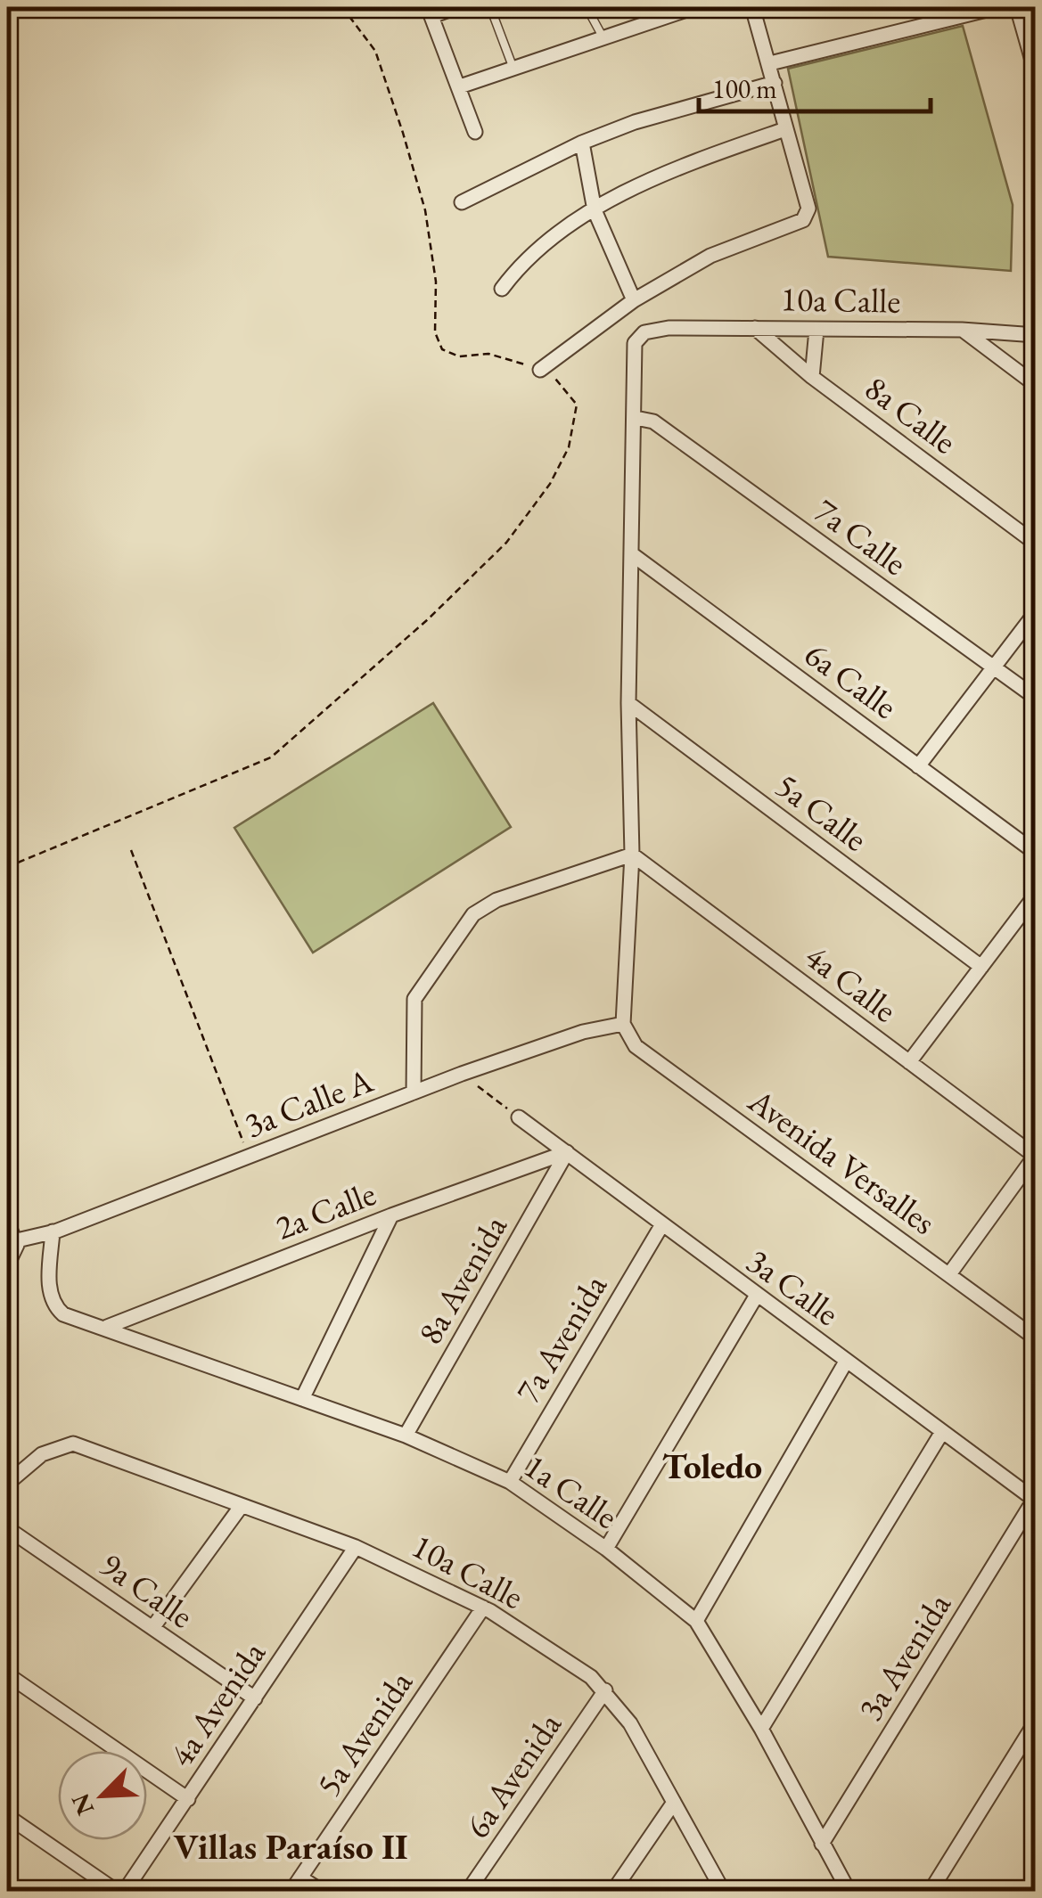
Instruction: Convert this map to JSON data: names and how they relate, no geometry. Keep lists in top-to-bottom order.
{
  "streets": {
    "street": [
      "10a Calle",
      "8a Calle",
      "7a Calle",
      "6a Calle",
      "5a Calle",
      "4a Calle",
      "3a Calle A",
      "Avenida Versalles",
      "2a Calle",
      "8a Avenida",
      "3a Calle",
      "7a Avenida",
      "1a Calle",
      "9a Calle",
      "3a Avenida",
      "4a Avenida",
      "5a Avenida",
      "6a Avenida"
    ]
  },
  "crossings": [
    ["10a Calle", "8a Calle"],
    ["10a Calle", "7a Calle"],
    ["10a Calle", "4a Avenida"],
    ["10a Calle", "5a Avenida"],
    ["10a Calle", "6a Avenida"],
    ["3a Calle A", "Avenida Versalles"],
    ["3a Calle A", "1a Calle"],
    ["2a Calle", "8a Avenida"],
    ["2a Calle", "3a Calle"],
    ["2a Calle", "1a Calle"],
    ["8a Avenida", "3a Calle"],
    ["8a Avenida", "1a Calle"],
    ["3a Calle", "7a Avenida"],
    ["3a Calle", "3a Avenida"],
    ["7a Avenida", "1a Calle"],
    ["1a Calle", "3a Avenida"],
    ["9a Calle", "4a Avenida"]
  ],
  "districts": ["Toledo", "Villas Paraíso II"],
  "scale_bar": "100 m",
  "north": "bottom left"
}
